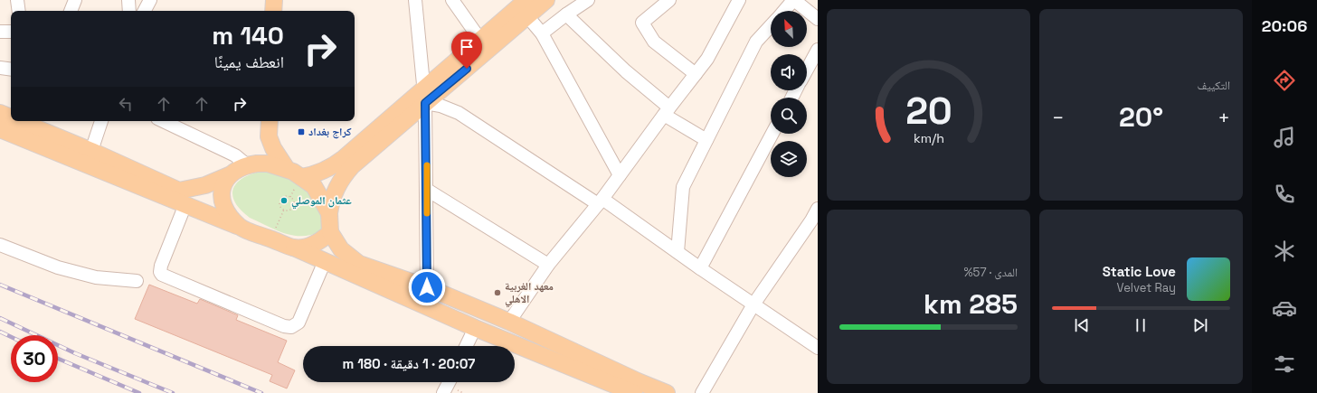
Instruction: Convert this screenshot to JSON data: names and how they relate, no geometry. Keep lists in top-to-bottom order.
{
  "places": {
    "transit": ["كراج بغداد"],
    "other": ["عثمان الموصلي", "معهد الغربية الاهلي"]
  },
  "north": "top left",
  "page": {
    "tabs": "20:06",
    "tile": [
      "التكييف",
      ["المدى · 57%", "285 km"]
    ],
    "turn": ["140 m", "انعطف يمينًا"],
    "heat": ["−", "20°", "+"],
    "song": ["Static Love", "Velvet Ray"],
    "limit": "30",
    "trip": "20:07 · 1 دقيقة · 180 m",
    "gauge": ["20", "km/h"]
  }
}
